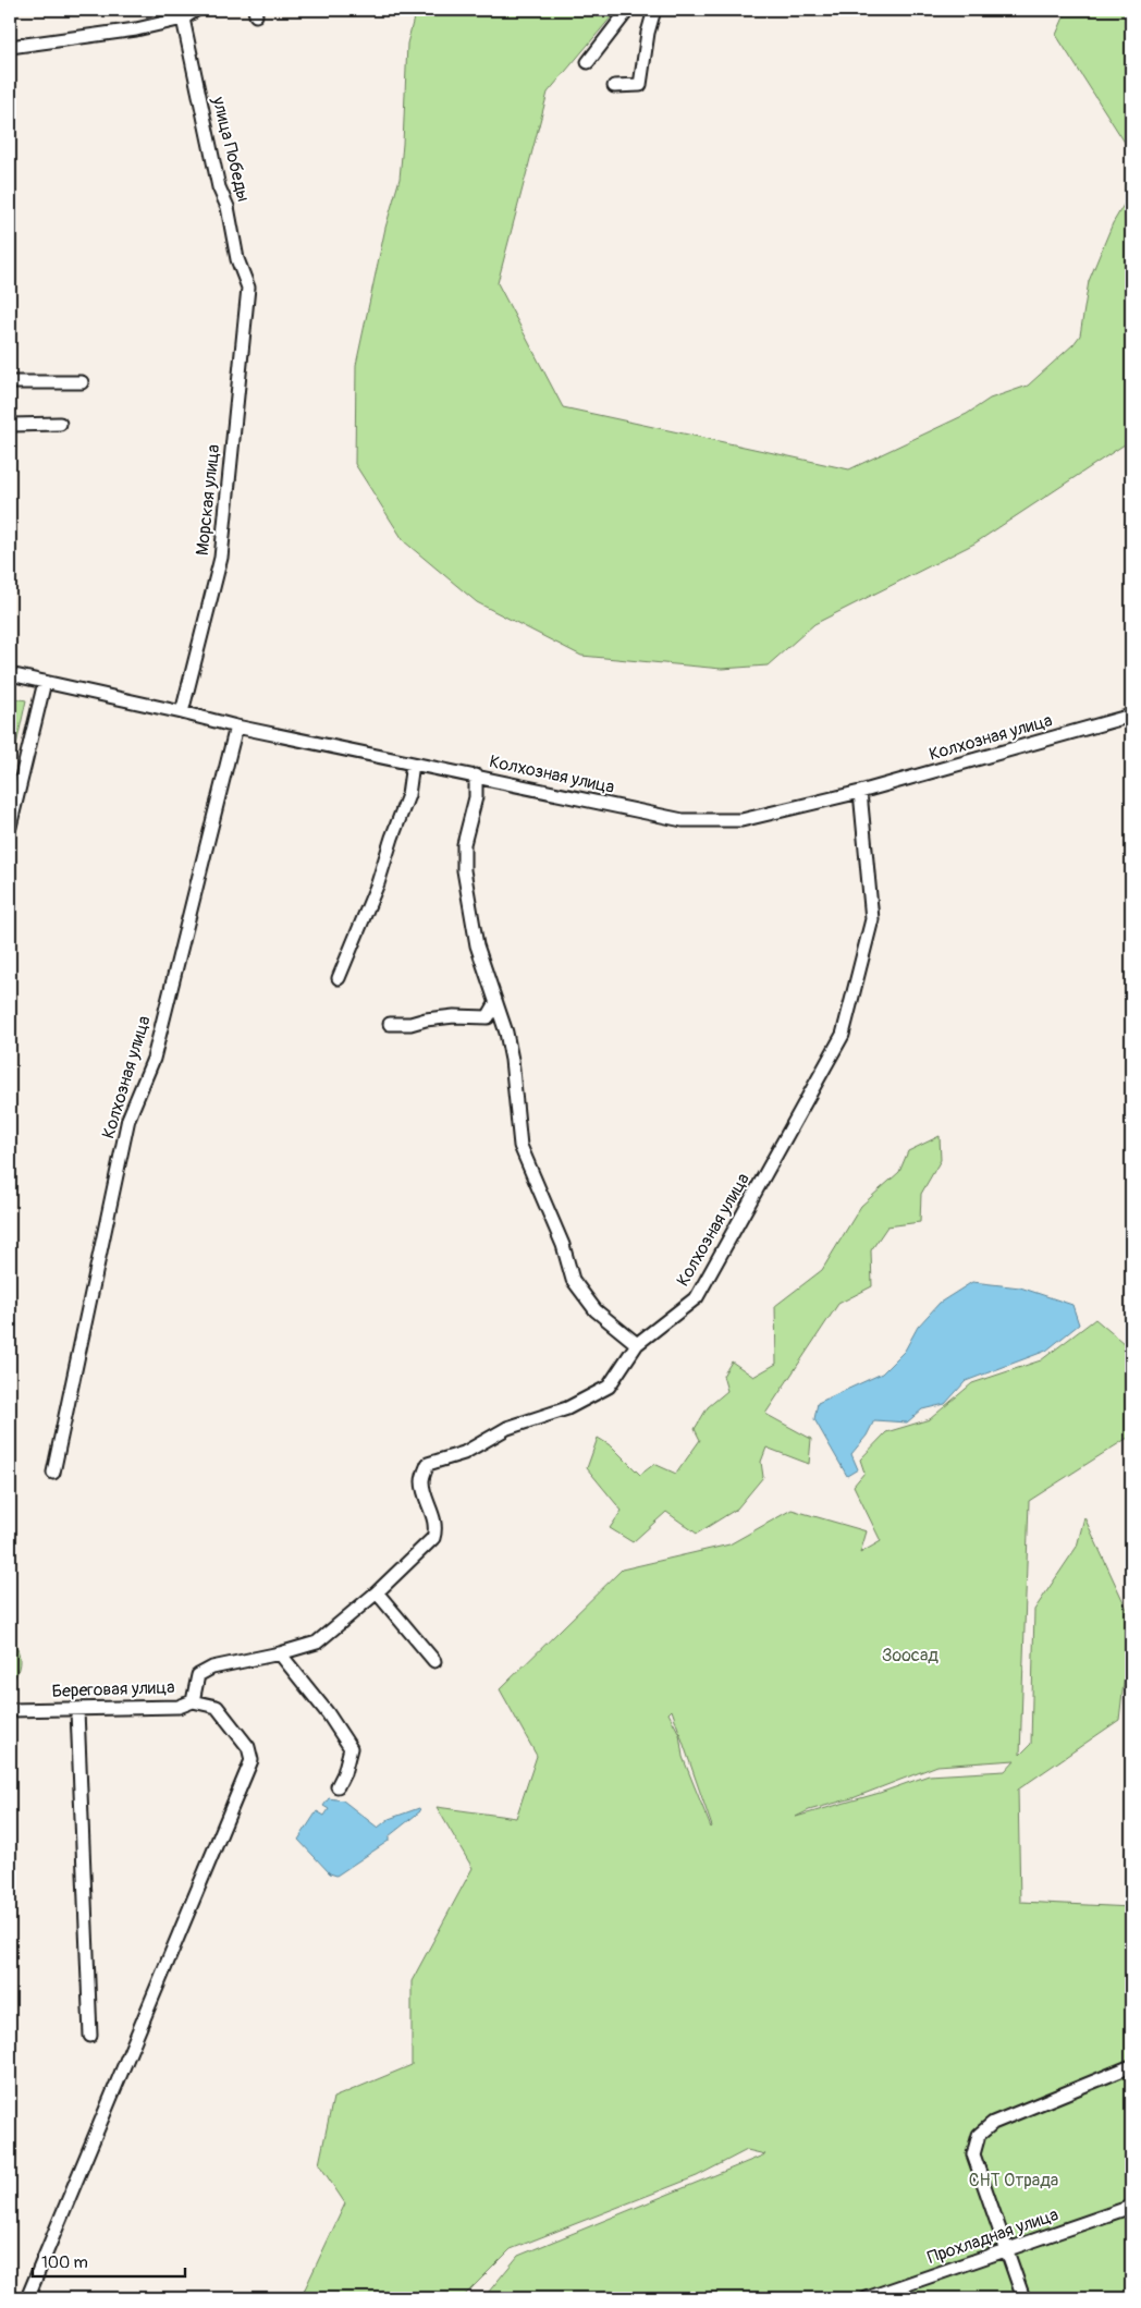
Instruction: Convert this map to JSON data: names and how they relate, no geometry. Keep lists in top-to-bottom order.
{
  "streets": {
    "street": [
      "улица Победы",
      "Морская улица",
      "Колхозная улица",
      "Береговая улица",
      "Прохладная улица"
    ]
  },
  "crossings": [
    ["улица Победы", "Морская улица"],
    ["Морская улица", "Колхозная улица"],
    ["Колхозная улица", "Береговая улица"]
  ],
  "parks": ["Зоосад", "СНТ Отрада"],
  "scale_bar": "100 m"
}
